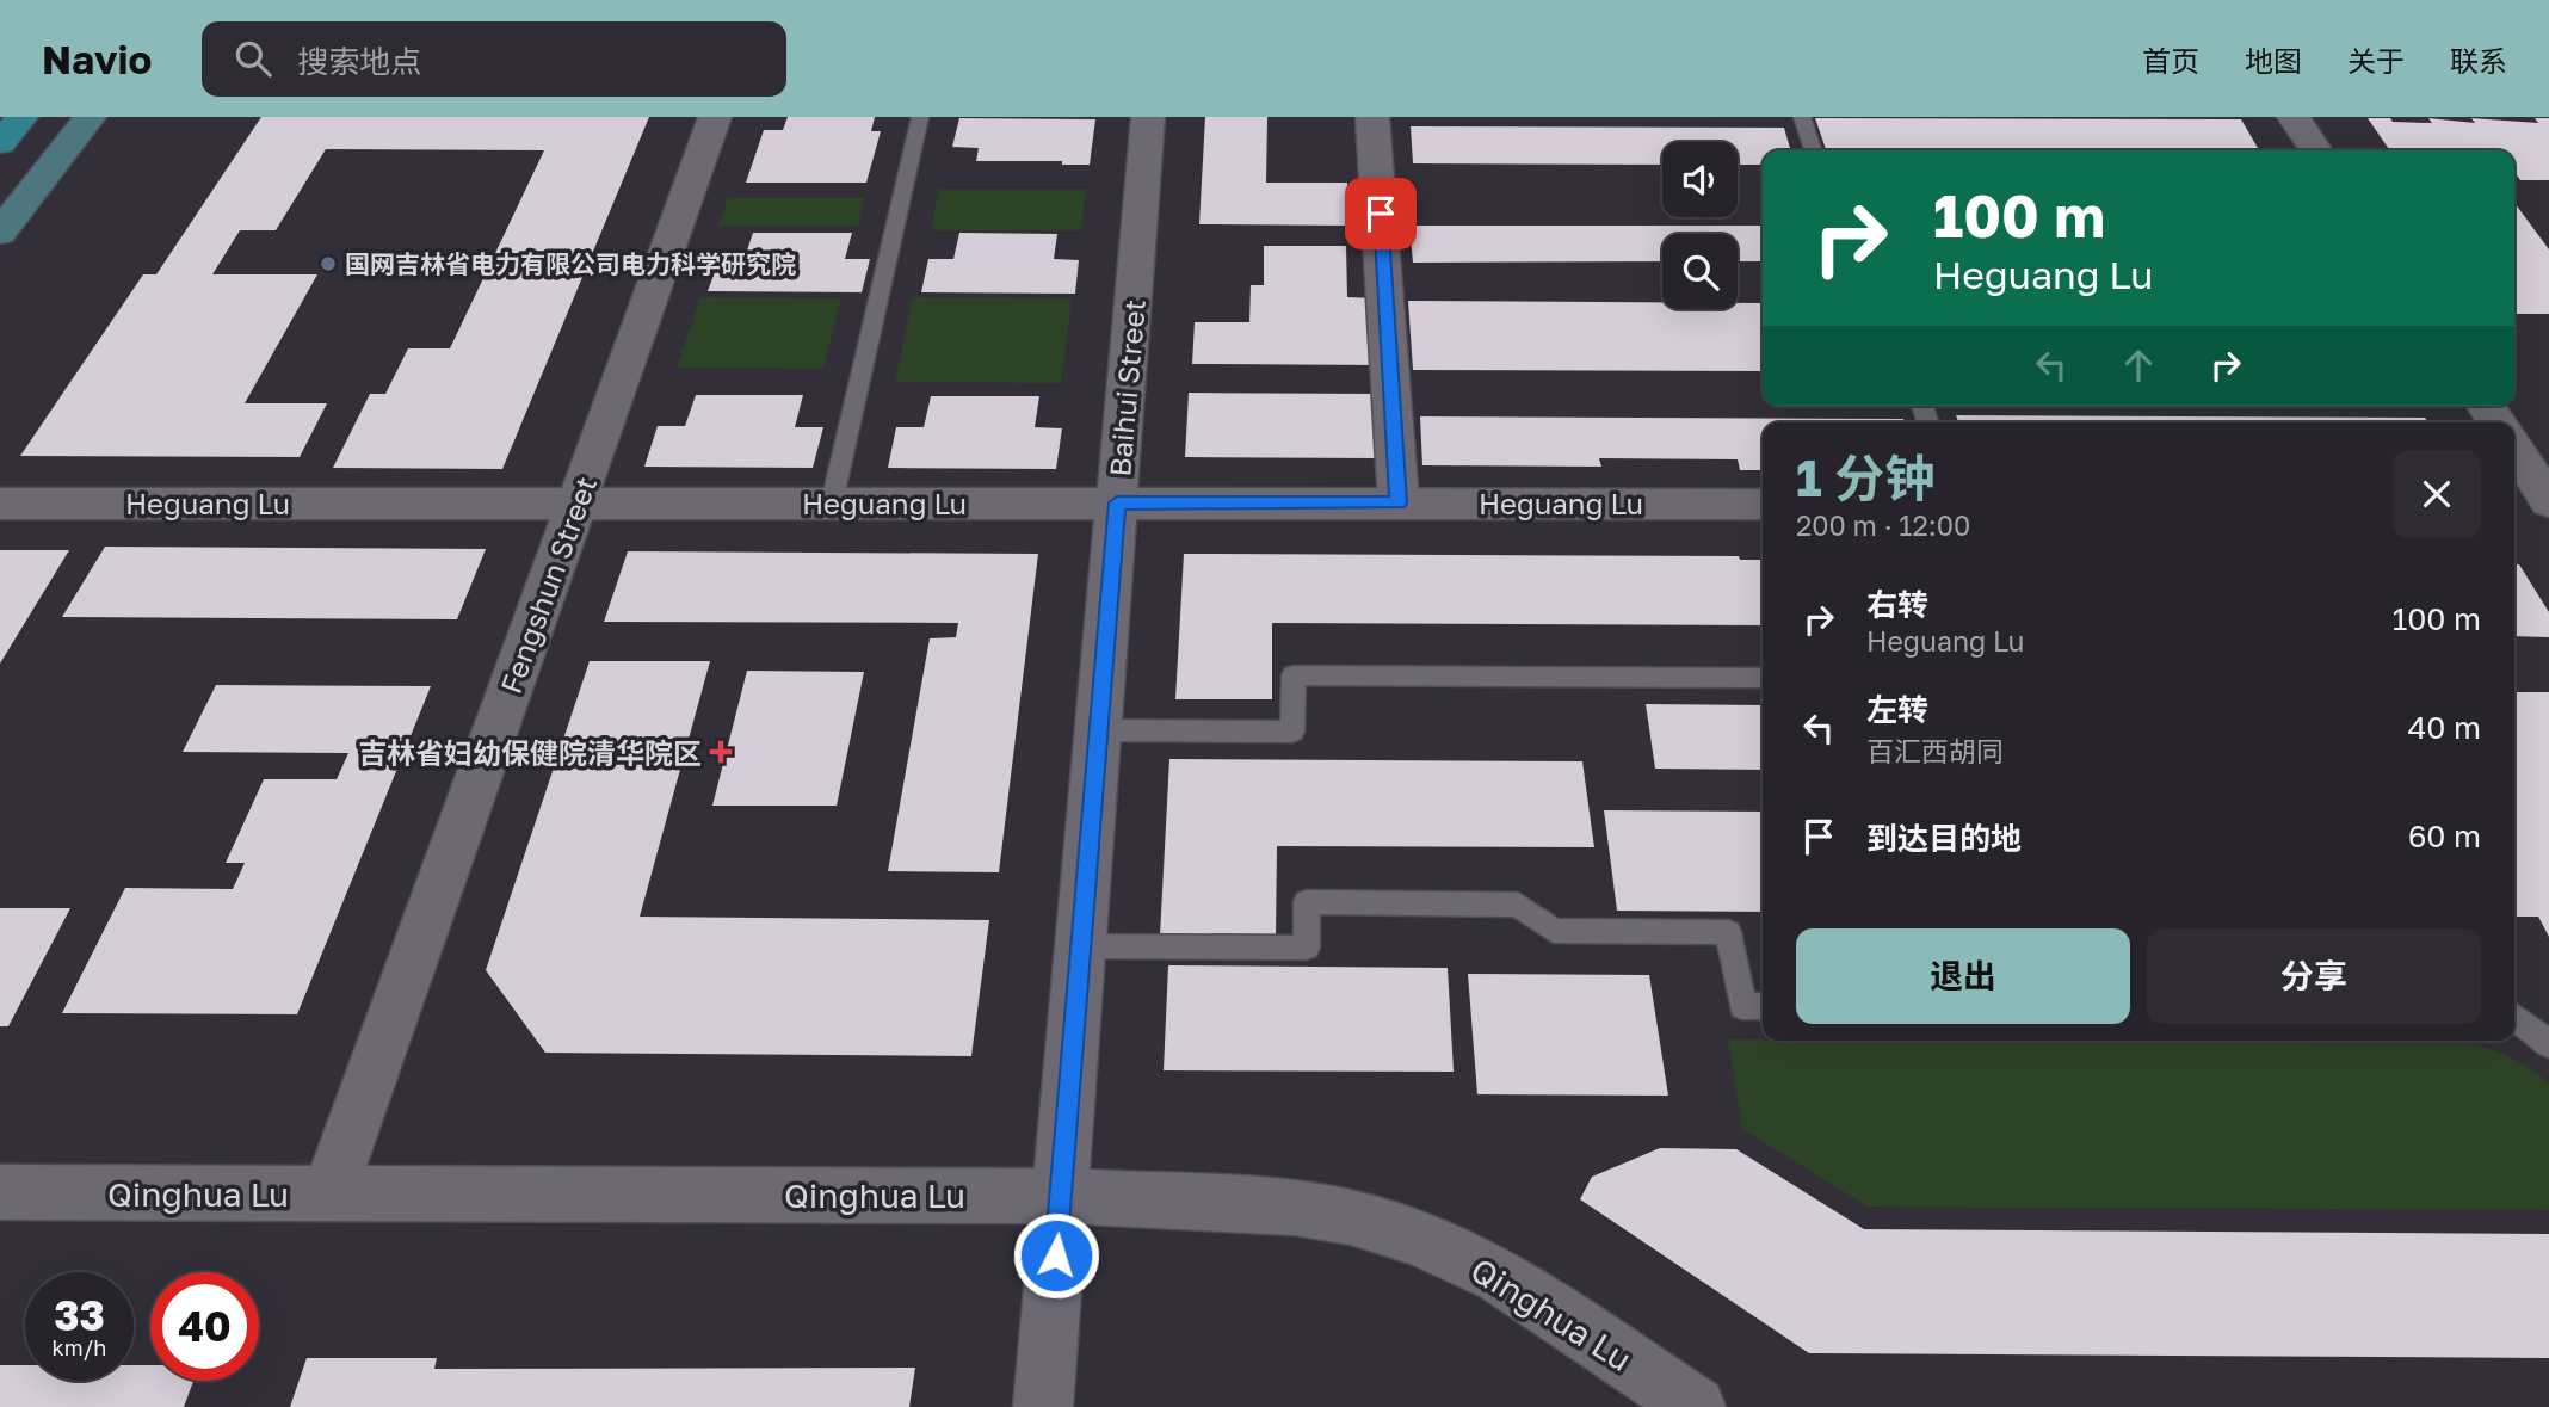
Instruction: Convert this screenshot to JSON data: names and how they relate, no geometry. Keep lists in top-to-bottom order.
{
  "streets": {
    "street": [
      "Baihui Street",
      "Heguang Lu",
      "Fengshun Street",
      "Qinghua Lu"
    ]
  },
  "crossings": [
    ["Baihui Street", "Heguang Lu"],
    ["Baihui Street", "Qinghua Lu"],
    ["Heguang Lu", "Fengshun Street"],
    ["Fengshun Street", "Qinghua Lu"]
  ],
  "places": {
    "other": ["国网吉林省电力有限公司电力科学研究院"],
    "health": ["吉林省妇幼保健院清华院区"]
  },
  "page": {
    "header": "Navio",
    "search": "搜索地点",
    "nav": [
      "首页",
      "地图",
      "关于",
      "联系"
    ],
    "turn": ["100 m", "Heguang Lu"],
    "heading": ["1 分钟", "200 m · 12:00"],
    "list": [
      {
        "name": "右转",
        "note": "Heguang Lu",
        "value": "100 m"
      },
      {
        "name": "左转",
        "note": "百汇西胡同",
        "value": "40 m"
      },
      {
        "name": "到达目的地",
        "value": "60 m"
      }
    ],
    "buttons": ["退出", "分享"],
    "speed": "33 km/h",
    "limit": "40"
  }
}
